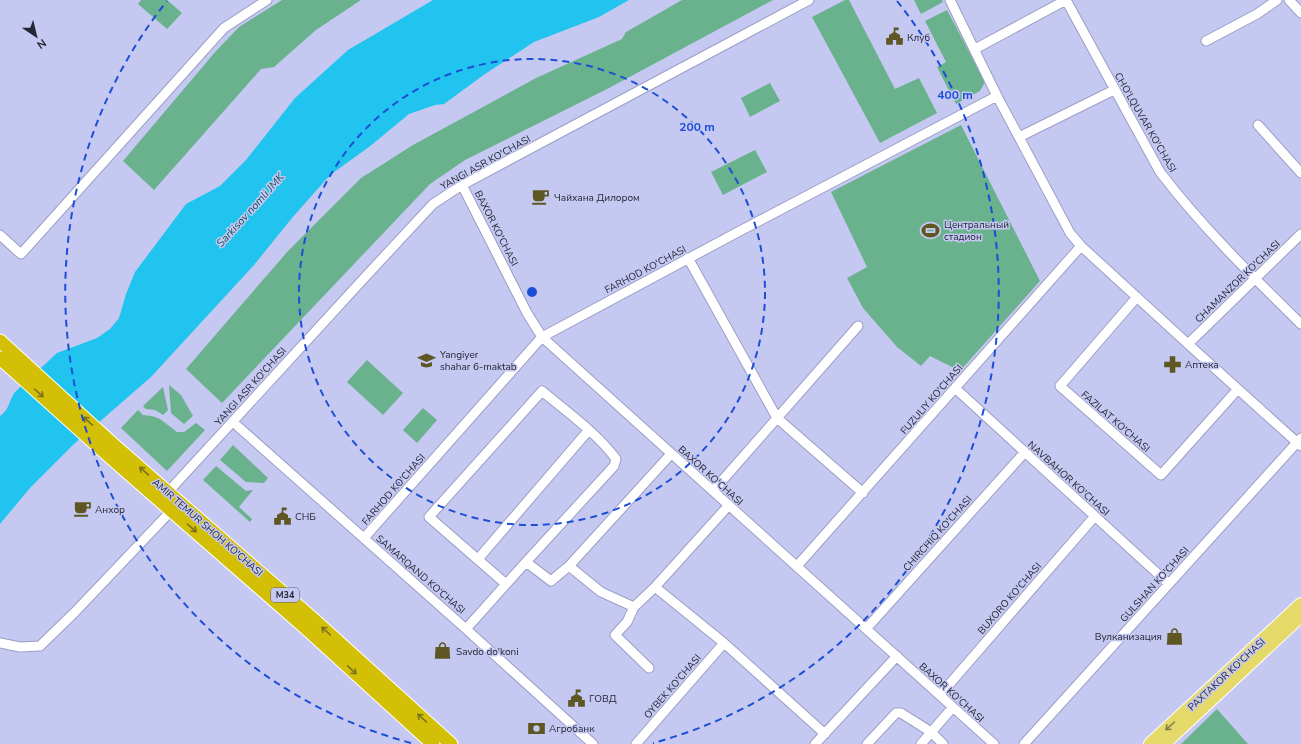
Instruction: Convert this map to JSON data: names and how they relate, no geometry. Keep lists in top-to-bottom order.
{
  "streets": {
    "highway": ["AMIR TEMUR SHOH KO'CHASI", "M34"],
    "main road": ["PAXTAKOR KO'CHASI"],
    "street": [
      "CHO‘LQUVAR KO'CHASI",
      "YANGI ASR KO'CHASI",
      "BAXOR KO'CHASI",
      "FARHOD KO'CHASI",
      "CHAMANZOR KO'CHASI",
      "FUZULIY KO'CHASI",
      "FAZILAT KO'CHASI",
      "NAVBAHOR KO'CHASI",
      "CHIRCHIQ KO'CHASI",
      "SAMARQAND KO‘CHASI",
      "GULSHAN KO'CHASI",
      "BUXORO KO'CHASI",
      "OYBEK KO'CHASI"
    ]
  },
  "crossings": [
    ["CHO‘LQUVAR KO'CHASI", "CHAMANZOR KO'CHASI"],
    ["YANGI ASR KO'CHASI", "BAXOR KO'CHASI"],
    ["YANGI ASR KO'CHASI", "AMIR TEMUR SHOH KO'CHASI"],
    ["YANGI ASR KO'CHASI", "SAMARQAND KO‘CHASI"],
    ["BAXOR KO'CHASI", "FARHOD KO'CHASI"],
    ["BAXOR KO'CHASI", "FUZULIY KO'CHASI"],
    ["BAXOR KO'CHASI", "CHIRCHIQ KO'CHASI"],
    ["BAXOR KO'CHASI", "BUXORO KO'CHASI"],
    ["FARHOD KO'CHASI", "SAMARQAND KO‘CHASI"],
    ["FUZULIY KO'CHASI", "NAVBAHOR KO'CHASI"],
    ["NAVBAHOR KO'CHASI", "CHIRCHIQ KO'CHASI"],
    ["NAVBAHOR KO'CHASI", "GULSHAN KO'CHASI"],
    ["NAVBAHOR KO'CHASI", "BUXORO KO'CHASI"]
  ],
  "water": ["Sarkisov nomli JMK"],
  "places": {
    "public building": ["Клуб", "СНБ", "ГОВД"],
    "cafe": ["Чайхана Дилором", "Анхор"],
    "sports": ["Центральный стадион"],
    "school or university": ["Yangiyer shahar 6-maktab"],
    "pharmacy": ["Аптека"],
    "shop": ["Вулканизация", "Savdo do'koni"],
    "bank": ["Агробанк"]
  },
  "north": "bottom right",
  "rings": ["400 m", "200 m"]
}
